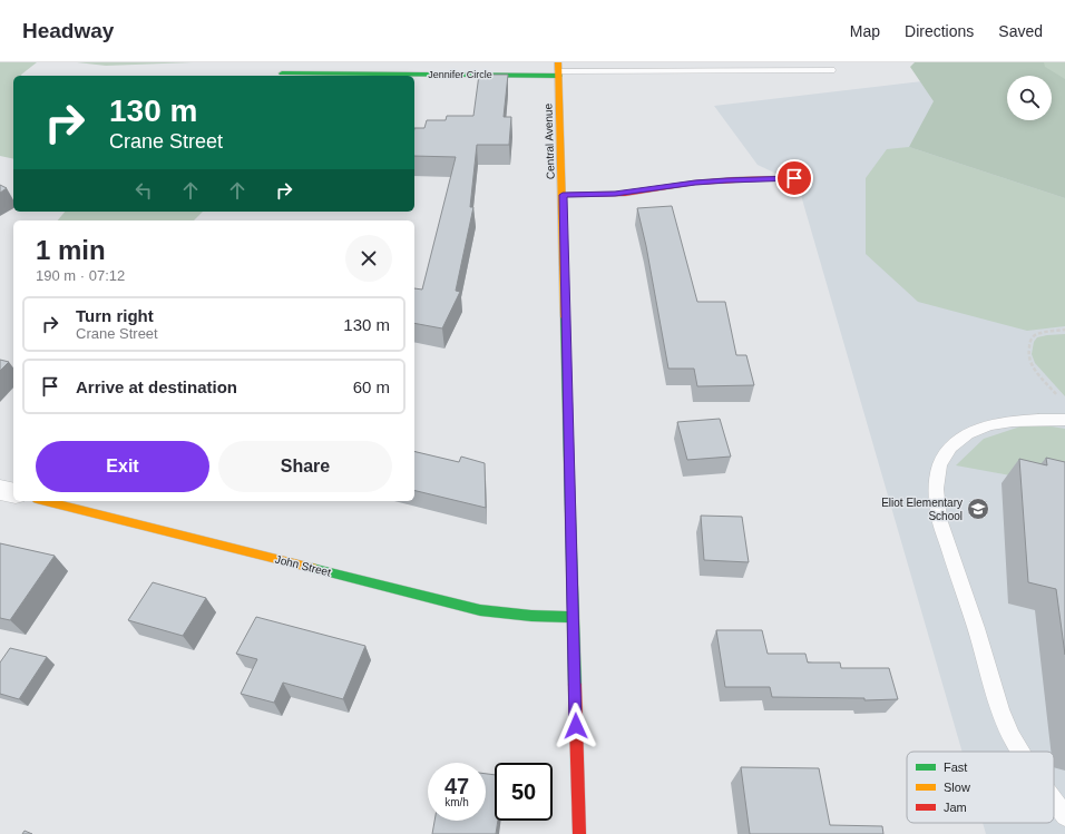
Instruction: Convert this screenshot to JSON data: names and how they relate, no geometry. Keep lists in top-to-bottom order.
{
  "streets": {
    "street": ["Jennifer Circle", "Central Avenue", "John Street"]
  },
  "crossings": [
    ["Jennifer Circle", "Central Avenue"],
    ["Central Avenue", "John Street"]
  ],
  "places": {
    "school or university": ["Eliot Elementary School"]
  },
  "legend": ["Fast", "Slow", "Jam"],
  "page": {
    "header": "Headway",
    "nav": ["Map", "Directions", "Saved"],
    "turn": ["130 m", "Crane Street"],
    "heading": ["1 min", "190 m · 07:12"],
    "list": [
      {
        "name": "Turn right",
        "note": "Crane Street",
        "value": "130 m"
      },
      {
        "name": "Arrive at destination",
        "value": "60 m"
      }
    ],
    "buttons": ["Exit", "Share"],
    "speed": "47 km/h",
    "limit": "50"
  }
}
